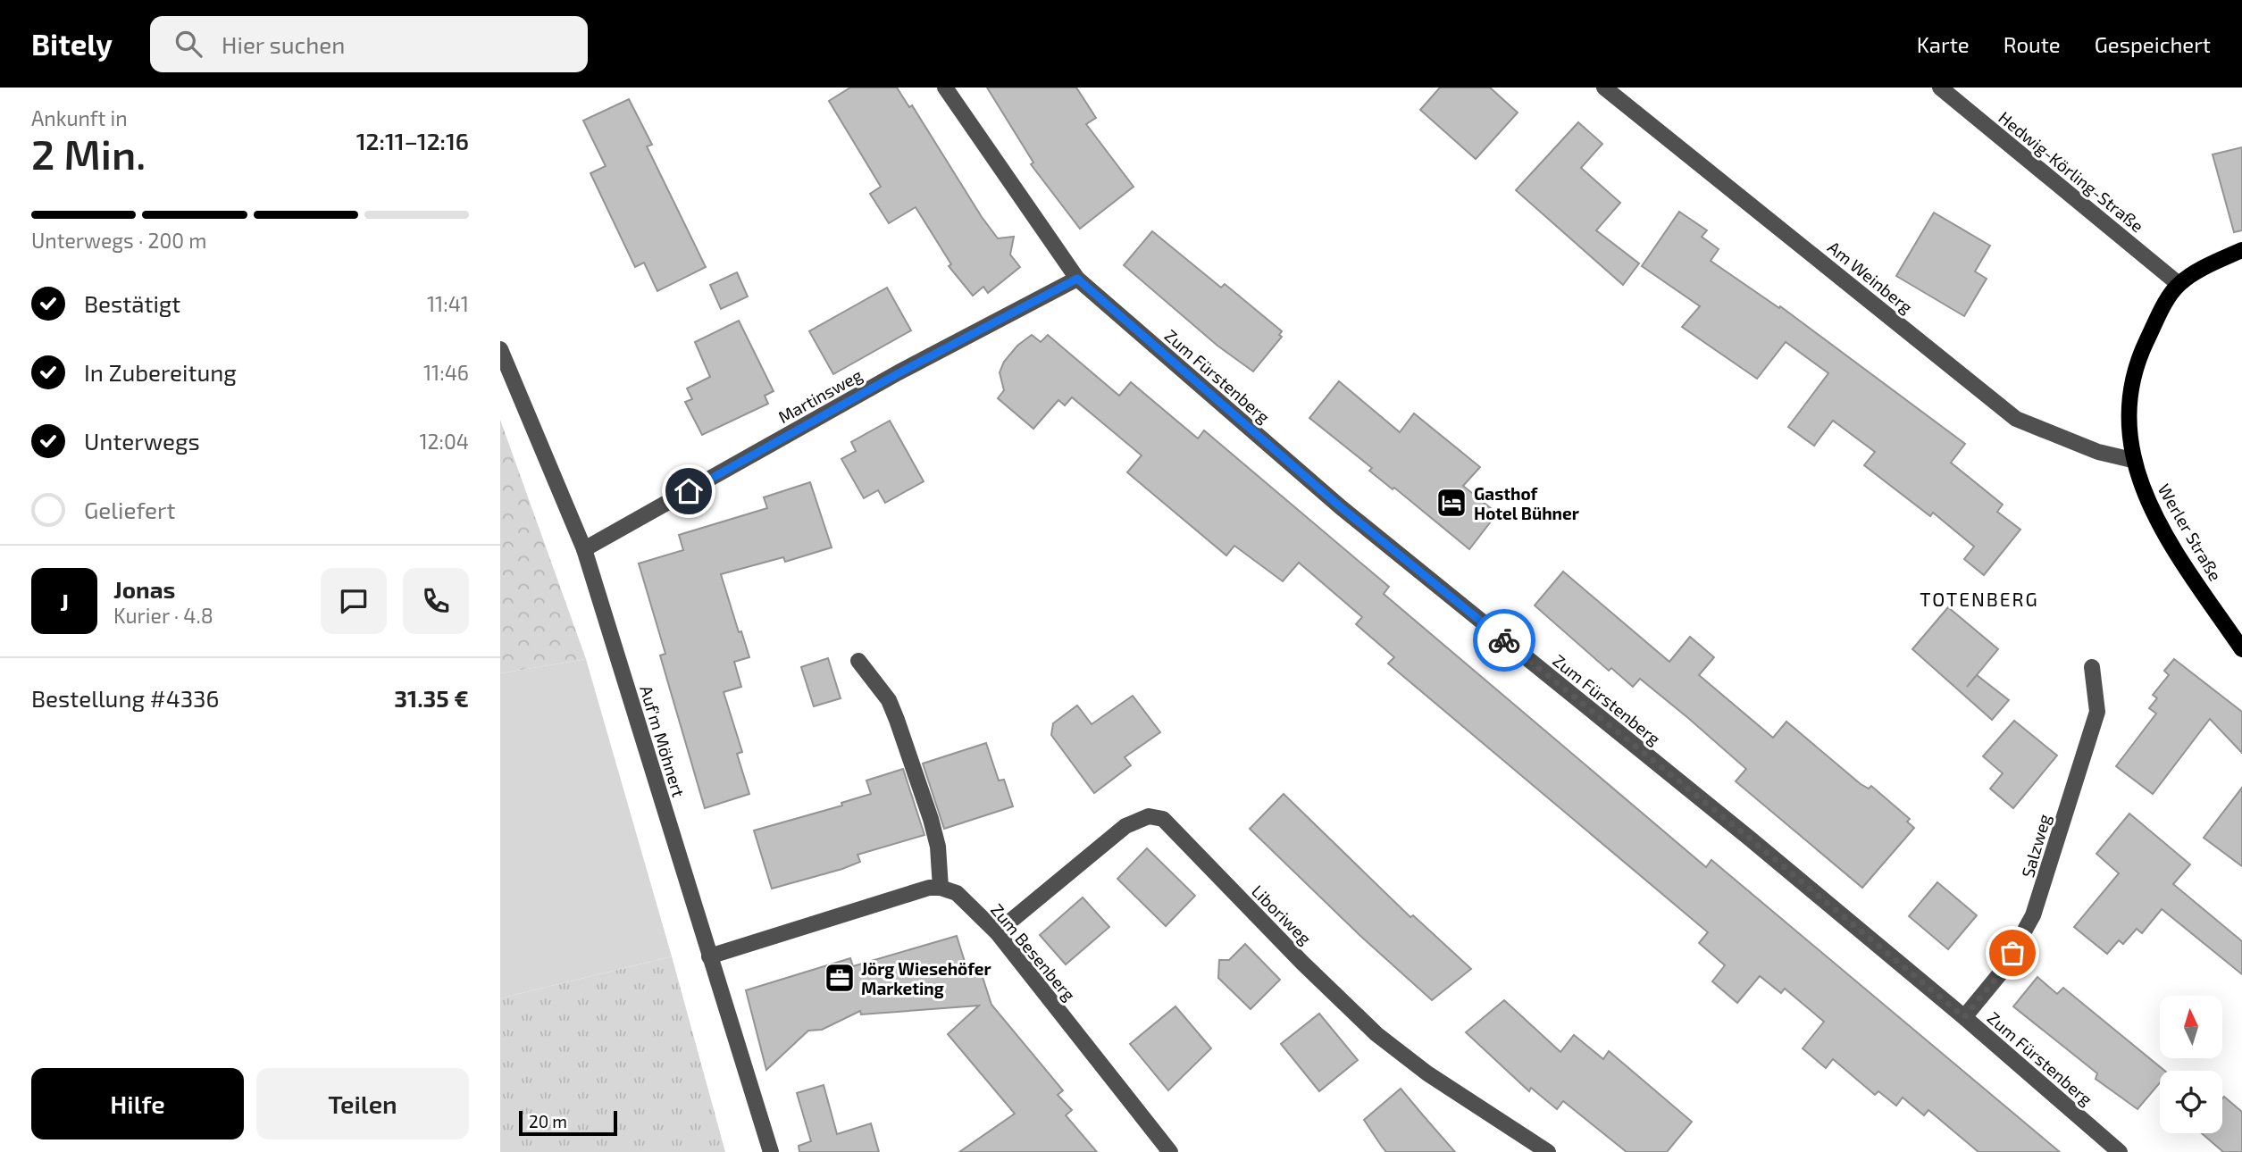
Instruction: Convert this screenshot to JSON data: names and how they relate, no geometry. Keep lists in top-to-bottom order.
{
  "streets": {
    "main road": ["Werler Straße"],
    "street": [
      "Hedwig-Körling-Straße",
      "Am Weinberg",
      "Zum Fürstenberg",
      "Martinsweg",
      "Auf'm Möhnert",
      "Salzweg",
      "Liboriweg",
      "Zum Besenberg"
    ]
  },
  "crossings": [
    ["Hedwig-Körling-Straße", "Werler Straße"],
    ["Am Weinberg", "Werler Straße"],
    ["Zum Fürstenberg", "Martinsweg"],
    ["Zum Fürstenberg", "Salzweg"],
    ["Martinsweg", "Auf'm Möhnert"],
    ["Liboriweg", "Zum Besenberg"]
  ],
  "districts": ["TOTENBERG"],
  "places": {
    "hotel": ["Gasthof Hotel Bühner"],
    "office": ["Jörg Wiesehöfer Marketing"]
  },
  "scale_bar": "20 m",
  "north": "top",
  "page": {
    "header": "Bitely",
    "search": "Hier suchen",
    "nav": ["Karte", "Route", "Gespeichert"],
    "heading": ["2 Min.", "Ankunft in", "12:11–12:16"],
    "panel": [
      "Jonas",
      "Kurier · 4.8",
      "Bestellung #4336",
      "31.35 €"
    ],
    "bar": "Unterwegs · 200 m",
    "list": [
      ["Bestätigt", "11:41"],
      ["In Zubereitung", "11:46"],
      ["Unterwegs", "12:04"],
      "Geliefert"
    ],
    "round": "J",
    "buttons": ["Hilfe", "Teilen"],
    "scale": "20 m"
  }
}
